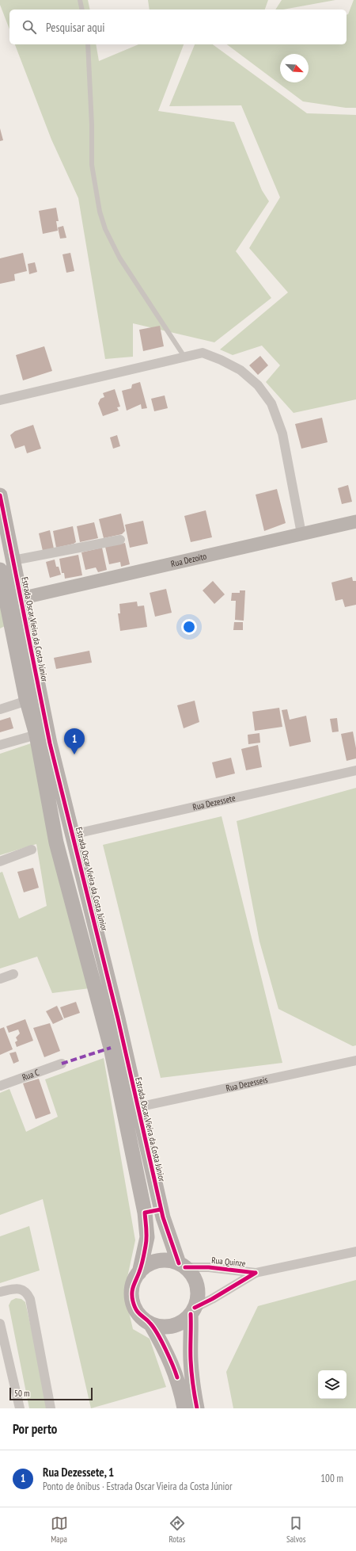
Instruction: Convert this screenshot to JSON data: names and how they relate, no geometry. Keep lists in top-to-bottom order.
{
  "streets": {
    "main road": ["Rua Dezoito", "Estrada Oscar Vieira da Costa Júnior"],
    "street": [
      "Rua Dezessete",
      "Rua C",
      "Rua Dezesseis",
      "Rua Quinze"
    ]
  },
  "crossings": [
    ["Rua Dezoito", "Estrada Oscar Vieira da Costa Júnior"],
    ["Estrada Oscar Vieira da Costa Júnior", "Rua Dezessete"],
    ["Estrada Oscar Vieira da Costa Júnior", "Rua Dezesseis"],
    ["Estrada Oscar Vieira da Costa Júnior", "Rua Quinze"]
  ],
  "scale_bar": "50 m",
  "north": "bottom right",
  "page": {
    "search": "Pesquisar aqui",
    "pins": "1",
    "scale": "50 m",
    "heading": "Por perto",
    "list": [
      {
        "mark": "1",
        "name": "Rua Dezessete, 1",
        "note": "Ponto de ônibus · Estrada Oscar Vieira da Costa Júnior",
        "value": "100 m"
      }
    ],
    "nav": ["Mapa", "Rotas", "Salvos"]
  }
}
